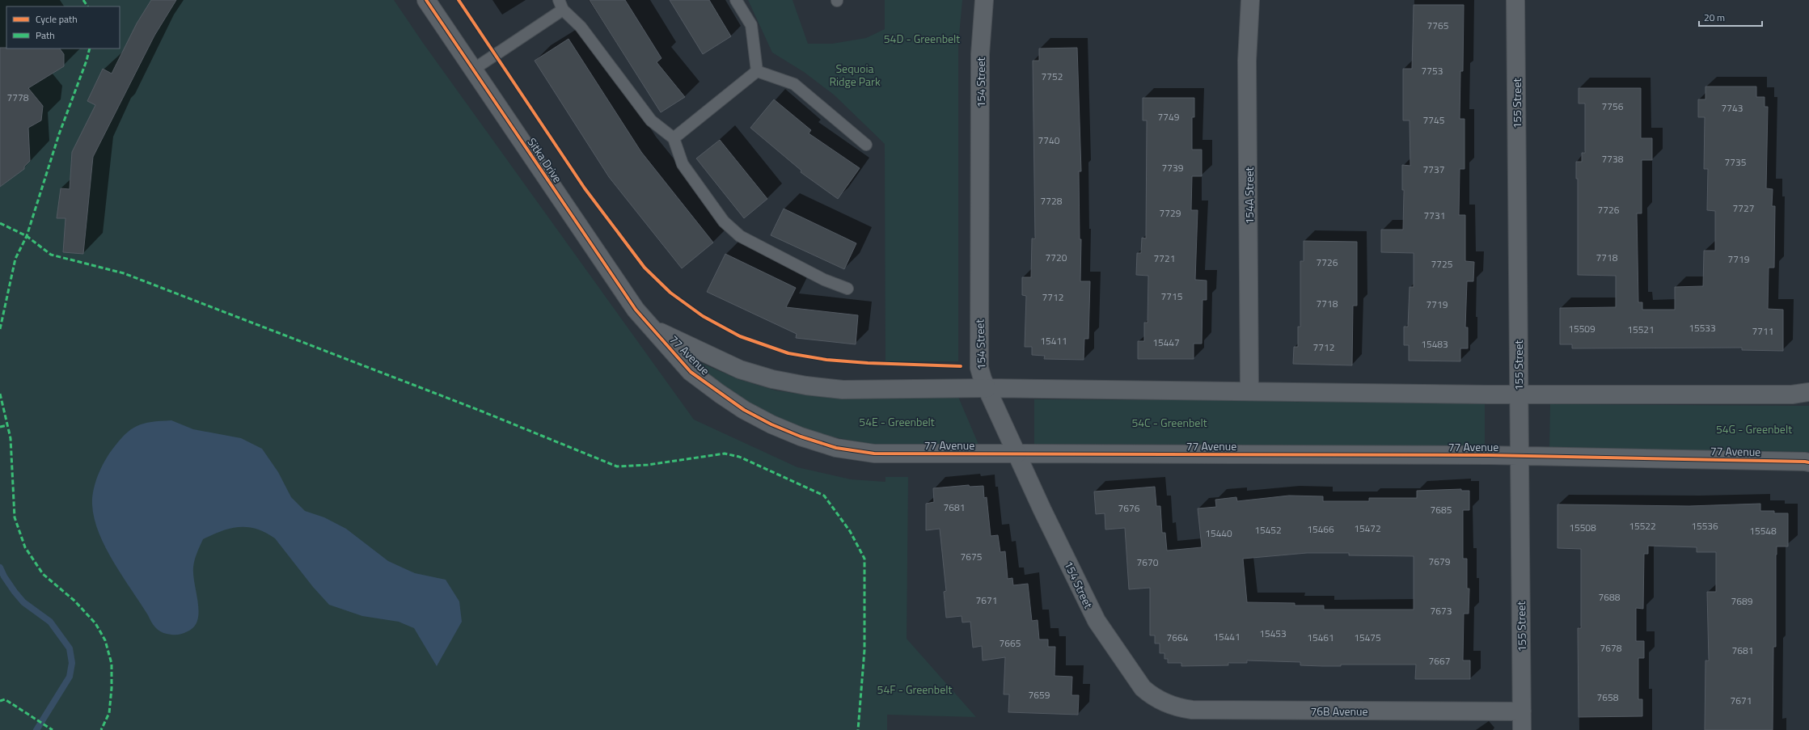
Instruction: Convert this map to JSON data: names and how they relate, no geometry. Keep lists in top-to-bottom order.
{
  "streets": {
    "street": [
      "154 Street",
      "155 Street",
      "Sitka Drive",
      "154A Street",
      "77 Avenue",
      "76B Avenue"
    ]
  },
  "crossings": [
    ["154 Street", "77 Avenue"],
    ["154 Street", "76B Avenue"],
    ["155 Street", "77 Avenue"],
    ["155 Street", "76B Avenue"],
    ["Sitka Drive", "77 Avenue"],
    ["154A Street", "77 Avenue"]
  ],
  "parks": [
    "54D - Greenbelt",
    "Sequoia Ridge Park",
    "54E - Greenbelt",
    "54C - Greenbelt",
    "54G - Greenbelt",
    "54F - Greenbelt"
  ],
  "house_numbers": [
    "7765",
    "7753",
    "7752",
    "7778",
    "7756",
    "7743",
    "7749",
    "7745",
    "7740",
    "7738",
    "7735",
    "7739",
    "7737",
    "7728",
    "7727",
    "7726",
    "7729",
    "7731",
    "7720",
    "7718",
    "7721",
    "7719",
    "7726",
    "7725",
    "7715",
    "7712",
    "7718",
    "7719",
    "15533",
    "15509",
    "15521",
    "7711",
    "15411",
    "15447",
    "15483",
    "7712",
    "7681",
    "7676",
    "7685",
    "15522",
    "15536",
    "15508",
    "15472",
    "15466",
    "15452",
    "15548",
    "15440",
    "7675",
    "7679",
    "7670",
    "7688",
    "7671",
    "7689",
    "7673",
    "15453",
    "15441",
    "7664",
    "15461",
    "15475",
    "7665",
    "7678",
    "7681",
    "7667",
    "7659",
    "7658",
    "7671"
  ],
  "legend": ["Cycle path", "Path"],
  "scale_bar": "20 m"
}
